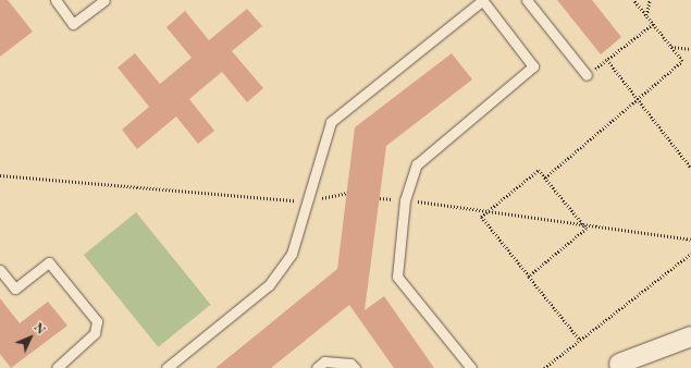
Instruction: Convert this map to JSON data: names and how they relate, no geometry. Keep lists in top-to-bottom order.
{
  "north": "top right"
}
